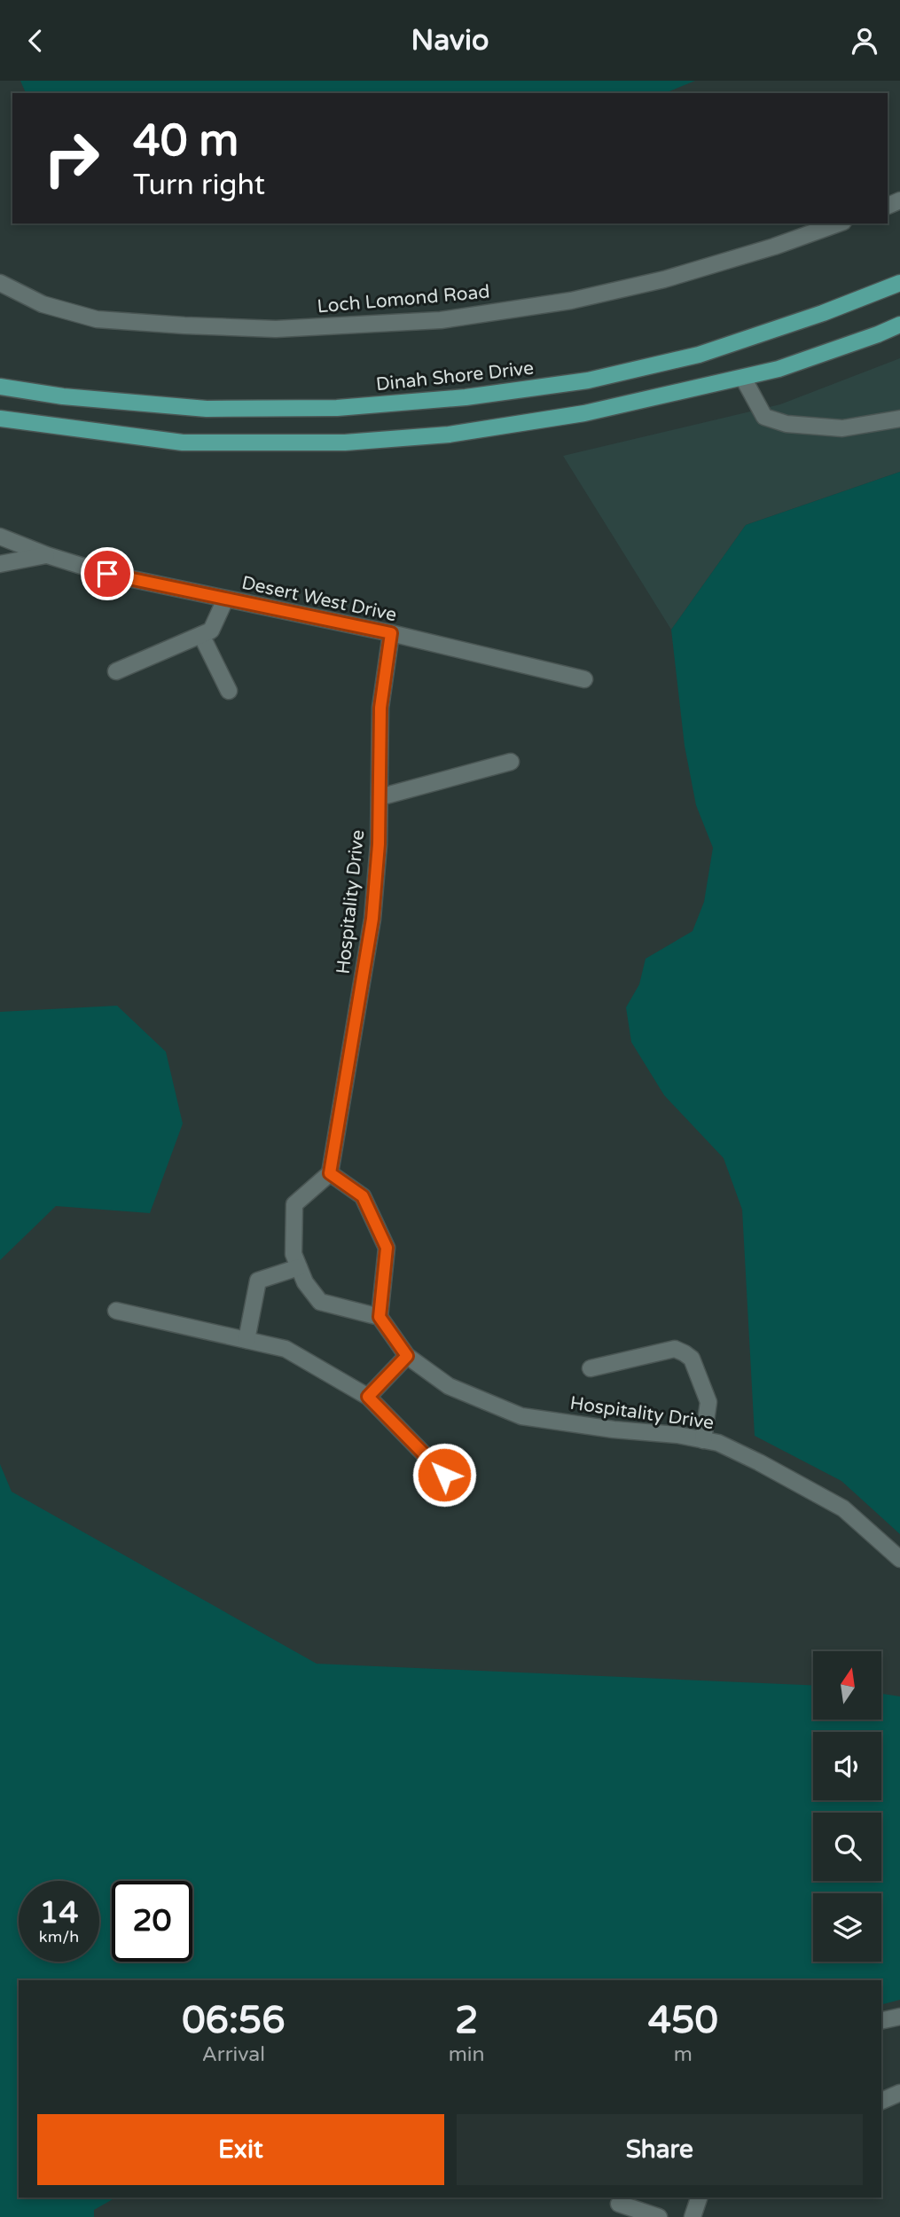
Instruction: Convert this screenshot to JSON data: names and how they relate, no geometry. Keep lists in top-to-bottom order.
{
  "streets": {
    "main road": ["Dinah Shore Drive"],
    "street": ["Loch Lomond Road", "Desert West Drive", "Hospitality Drive"]
  },
  "crossings": [
    ["Desert West Drive", "Hospitality Drive"]
  ],
  "north": "top",
  "page": {
    "header": "Navio",
    "turn": ["40 m", "Turn right"],
    "speed": "14 km/h",
    "limit": "20",
    "eta": [
      "06:56",
      "Arrival",
      "2",
      "min",
      "450",
      "m"
    ],
    "buttons": ["Exit", "Share"]
  }
}
